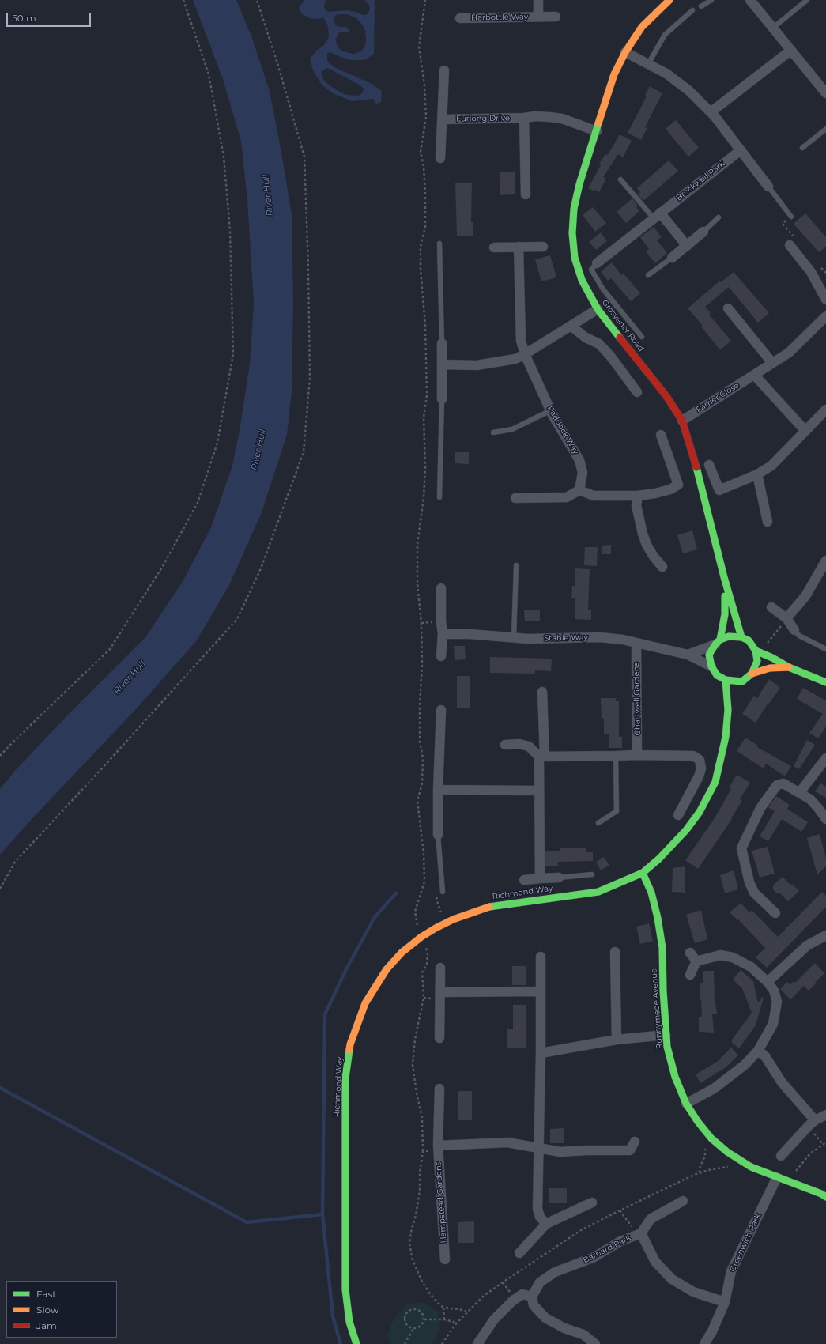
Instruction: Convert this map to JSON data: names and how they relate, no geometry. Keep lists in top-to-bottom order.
{
  "streets": {
    "street": [
      "Harbottle Way",
      "Furlong Drive",
      "Brockwell Park",
      "Grosvenor Road",
      "Farrier Close",
      "Paddock Way",
      "Stable Way",
      "Chartwell Gardens",
      "Richmond Way",
      "Runnymede Avenue",
      "Hampstead Gardens",
      "Greenwich Park",
      "Barnard Park"
    ]
  },
  "crossings": [
    ["Furlong Drive", "Grosvenor Road"],
    ["Grosvenor Road", "Farrier Close"],
    ["Grosvenor Road", "Stable Way"],
    ["Grosvenor Road", "Richmond Way"],
    ["Stable Way", "Chartwell Gardens"],
    ["Stable Way", "Richmond Way"],
    ["Richmond Way", "Runnymede Avenue"],
    ["Runnymede Avenue", "Greenwich Park"],
    ["Greenwich Park", "Barnard Park"]
  ],
  "water": ["River Hull"],
  "legend": ["Fast", "Slow", "Jam"],
  "scale_bar": "50 m"
}
